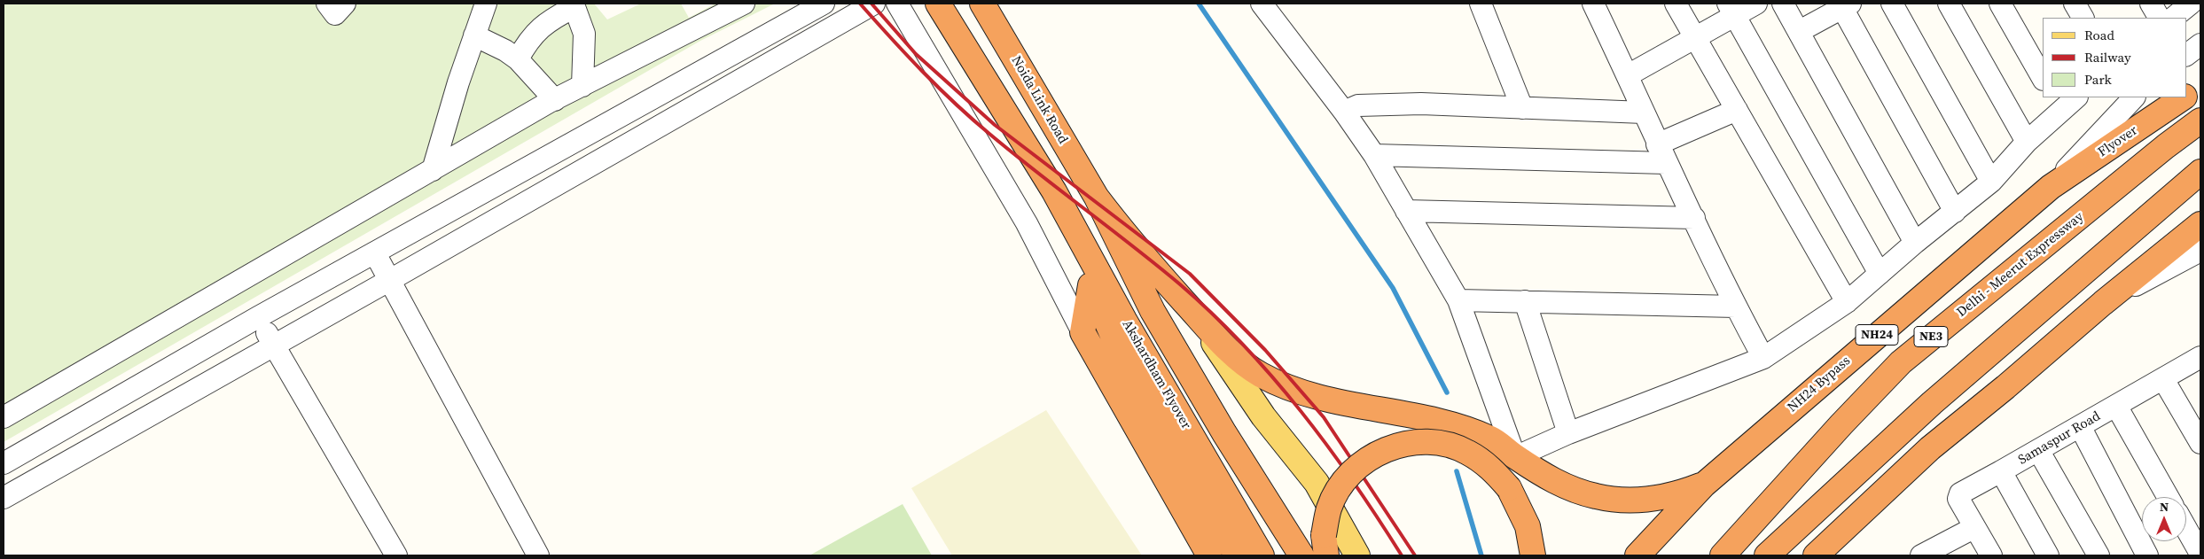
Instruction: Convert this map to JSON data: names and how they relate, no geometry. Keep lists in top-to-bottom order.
{
  "streets": {
    "highway": [
      "Noida Link Road",
      "Flyover",
      "Delhi - Meerut Expressway",
      "NH24",
      "NE3",
      "Akshardham Flyover",
      "NH24 Bypass"
    ],
    "street": ["Samaspur Road"]
  },
  "crossings": [
    ["Flyover", "NH24 Bypass"]
  ],
  "legend": ["Road", "Railway", "Park"],
  "north": "top"
}
